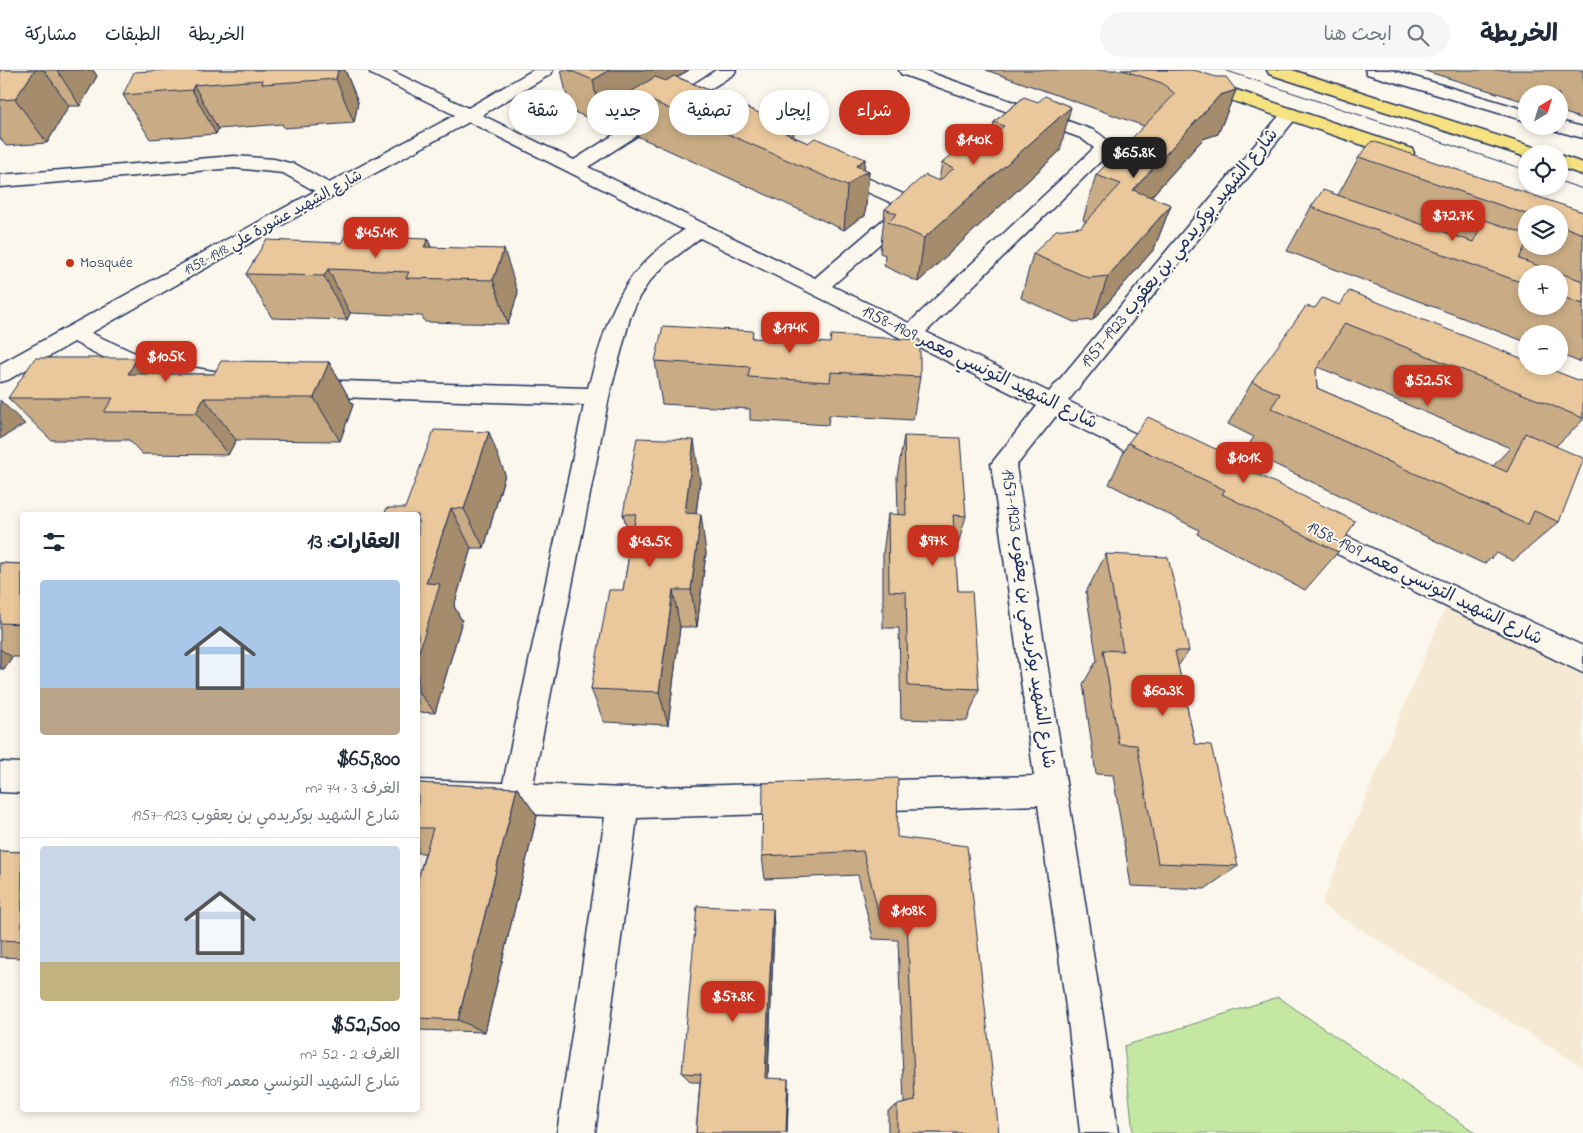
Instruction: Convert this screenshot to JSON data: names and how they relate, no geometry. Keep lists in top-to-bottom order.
{
  "streets": {
    "street": ["شارع الشهيد عشورة علي 1918-1958", "شارع الشهيد بوكريدمي بن يعقوب 1923-1957", "شارع الشهيد التونسي معمر 1909-1958"]
  },
  "crossings": [
    ["شارع الشهيد عشورة علي 1918-1958", "شارع الشهيد التونسي معمر 1909-1958"],
    ["شارع الشهيد بوكريدمي بن يعقوب 1923-1957", "شارع الشهيد التونسي معمر 1909-1958"]
  ],
  "places": ["Mosquée"],
  "north": "top right",
  "page": {
    "header": "الخريطة",
    "search": "ابحث هنا",
    "nav": ["الخريطة", "الطبقات", "مشاركة"],
    "map_buttons": ["+", "−"],
    "chip": [
      "شراء",
      "إيجار",
      "تصفية",
      "جديد",
      "شقة"
    ],
    "price": [
      "$140K",
      "$65.8K",
      "$72.7K",
      "$45.4K",
      "$174K",
      "$105K",
      "$52.5K",
      "$101K",
      "$97K",
      "$43.5K",
      "$60.3K",
      "$108K",
      "$57.8K"
    ],
    "heading": "العقارات: 13",
    "list": [
      {
        "name": "$65,800",
        "note": "الغرف: 3 · 74 m² · شارع الشهيد بوكريدمي بن يعقوب 1923-1957"
      },
      {
        "name": "$52,500",
        "note": "الغرف: 2 · 52 m² · شارع الشهيد التونسي معمر 1909-1958"
      }
    ]
  }
}
